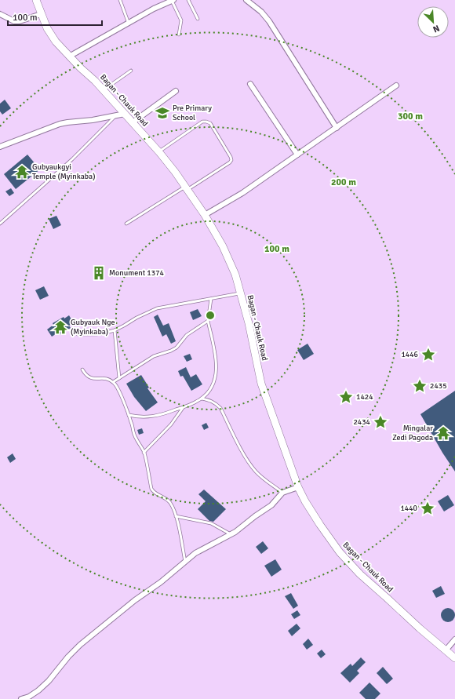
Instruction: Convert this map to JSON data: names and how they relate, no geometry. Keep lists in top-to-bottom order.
{
  "streets": {
    "main road": ["Bagan - Chauk Road"]
  },
  "places": {
    "school or university": ["Pre Primary School"],
    "temple": ["Gubyaukgyi Temple (Myinkaba)", "Gubyauk Nge (Myinkaba)", "Mingalar Zedi Pagoda"],
    "building": ["Monument 1374"],
    "place": [
      "1446",
      "2435",
      "1424",
      "2434",
      "1440"
    ]
  },
  "scale_bar": "100 m",
  "north": "bottom right",
  "rings": ["300 m", "200 m", "100 m"]
}
